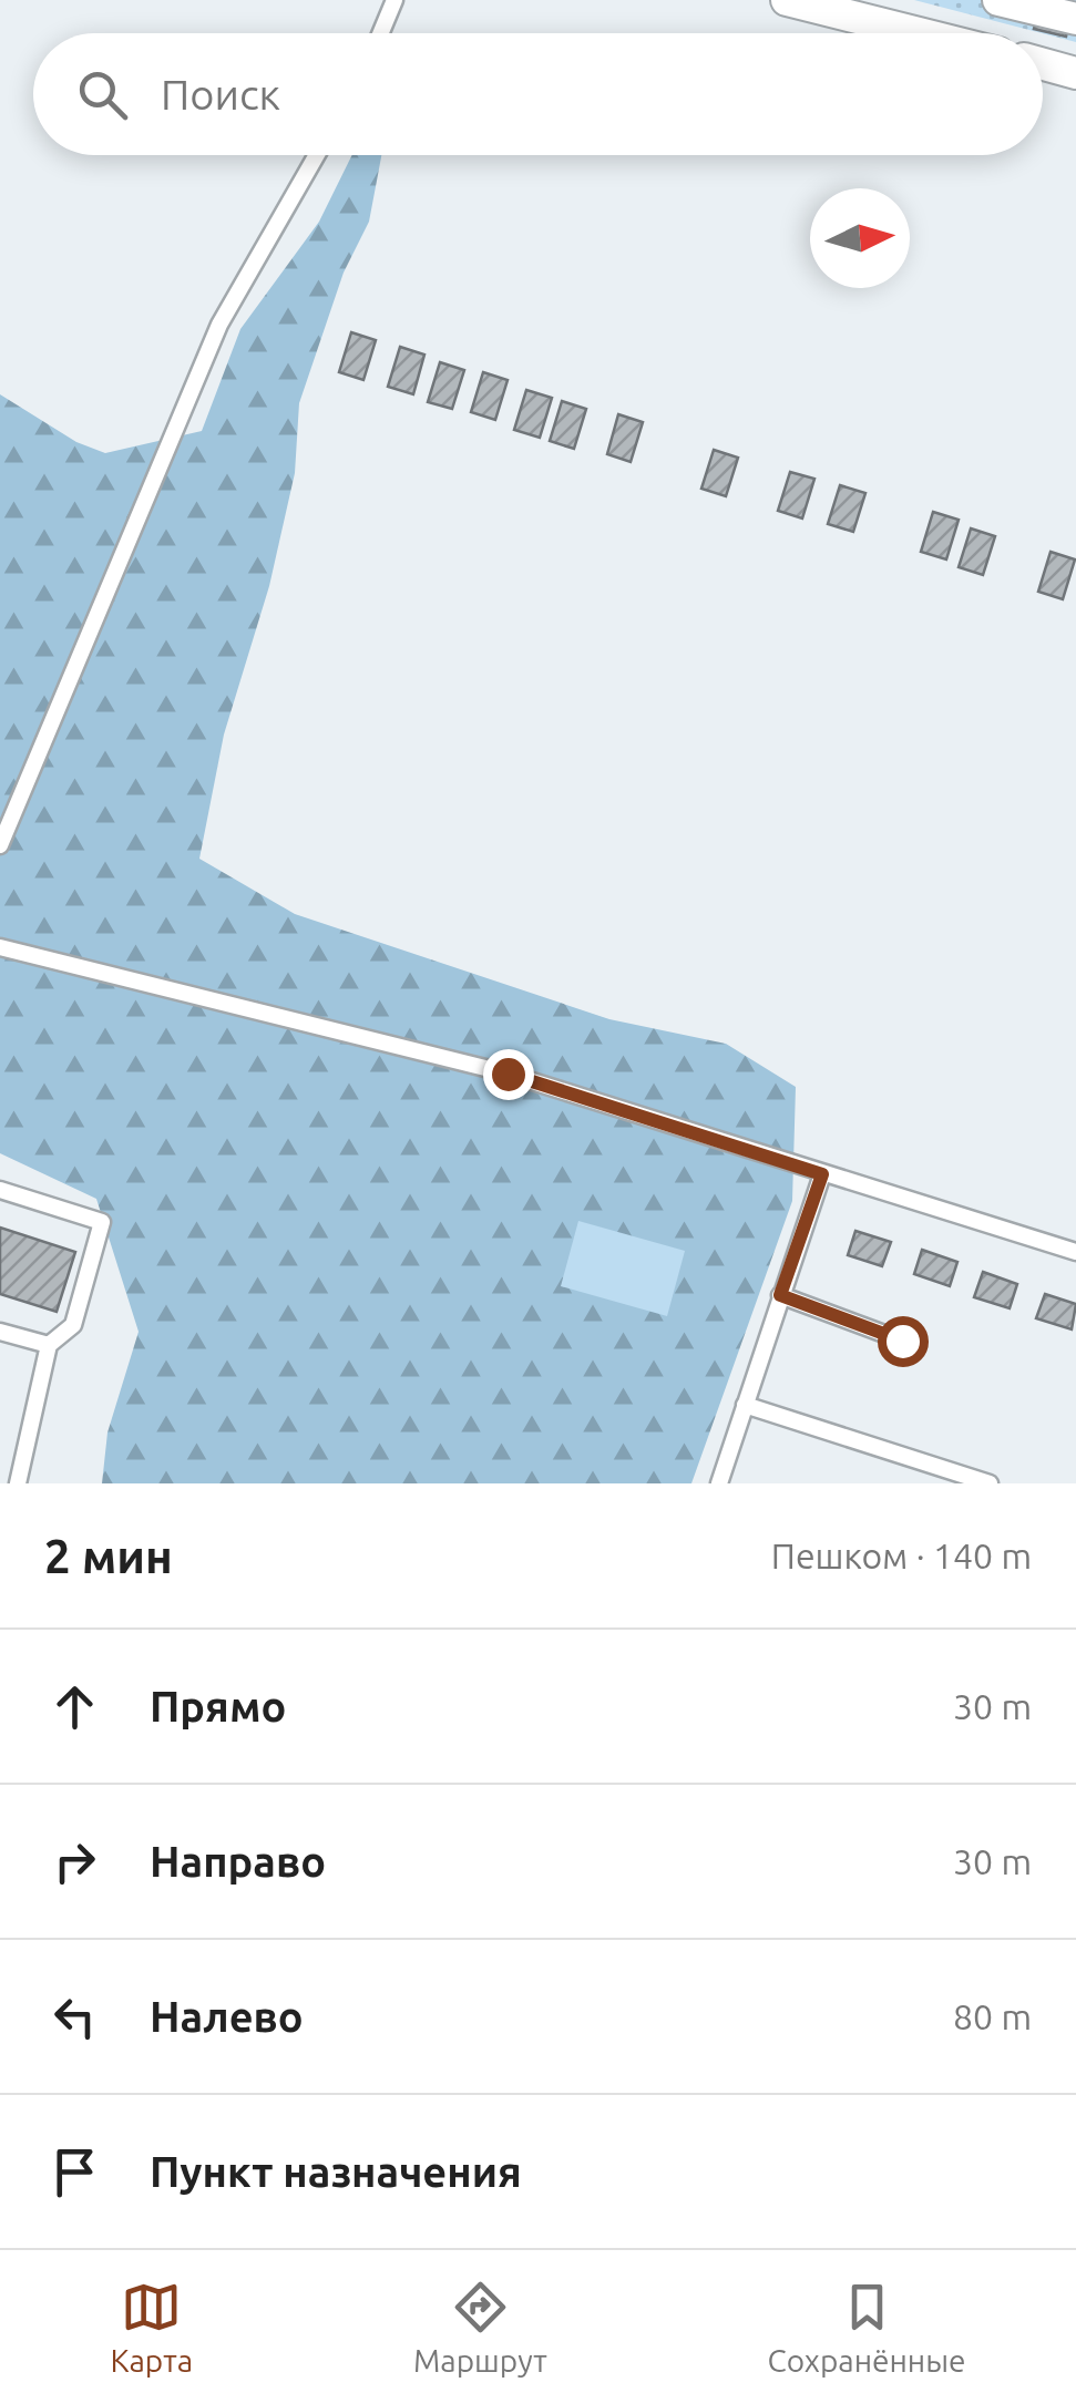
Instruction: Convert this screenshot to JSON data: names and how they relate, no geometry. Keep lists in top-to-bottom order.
{
  "north": "right",
  "page": {
    "search": "Поиск",
    "heading": ["2 мин", "Пешком · 140 m"],
    "list": [
      ["Прямо", "30 m"],
      ["Направо", "30 m"],
      ["Налево", "80 m"],
      "Пункт назначения"
    ],
    "nav": ["Карта", "Маршрут", "Сохранённые"]
  }
}
